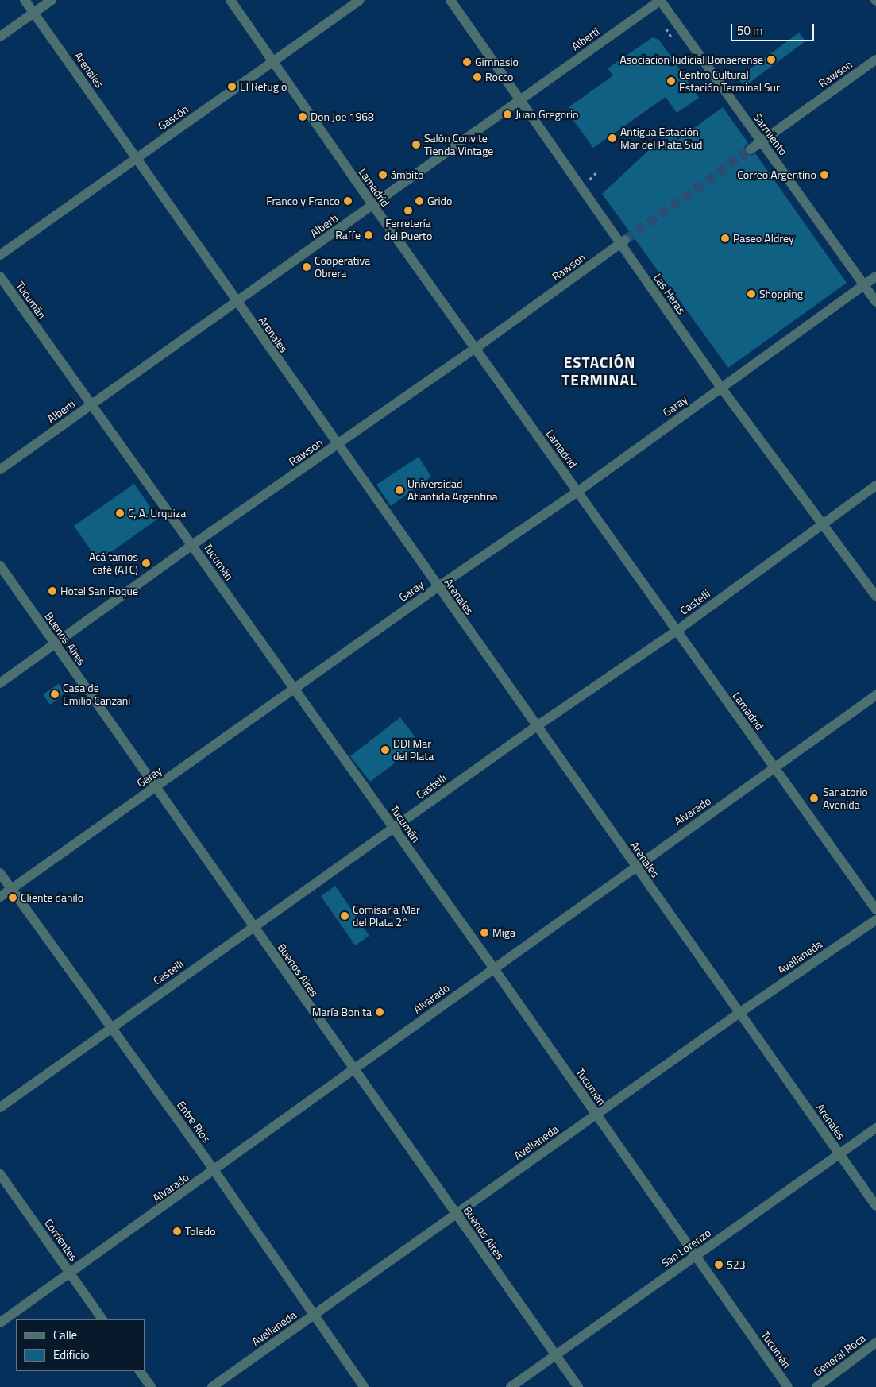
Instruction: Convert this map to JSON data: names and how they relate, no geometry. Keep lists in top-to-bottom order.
{
  "streets": {
    "street": [
      "Alberti",
      "Arenales",
      "Rawson",
      "Gascón",
      "Sarmiento",
      "Lamadrid",
      "Las Heras",
      "Tucumán",
      "Garay",
      "Castelli",
      "Buenos Aires",
      "Alvarado",
      "Avellaneda",
      "Entre Ríos",
      "Corrientes",
      "San Lorenzo",
      "General Roca"
    ]
  },
  "crossings": [
    ["Alberti", "Arenales"],
    ["Alberti", "Sarmiento"],
    ["Alberti", "Lamadrid"],
    ["Alberti", "Las Heras"],
    ["Alberti", "Tucumán"],
    ["Arenales", "Rawson"],
    ["Arenales", "Gascón"],
    ["Arenales", "Garay"],
    ["Arenales", "Castelli"],
    ["Arenales", "Alvarado"],
    ["Arenales", "Avellaneda"],
    ["Arenales", "San Lorenzo"],
    ["Rawson", "Sarmiento"],
    ["Rawson", "Lamadrid"],
    ["Rawson", "Las Heras"],
    ["Rawson", "Tucumán"],
    ["Rawson", "Buenos Aires"],
    ["Gascón", "Lamadrid"],
    ["Sarmiento", "Garay"],
    ["Lamadrid", "Garay"],
    ["Lamadrid", "Castelli"],
    ["Lamadrid", "Alvarado"],
    ["Las Heras", "Garay"],
    ["Las Heras", "Castelli"],
    ["Tucumán", "Garay"],
    ["Tucumán", "Castelli"],
    ["Tucumán", "Alvarado"],
    ["Tucumán", "Avellaneda"],
    ["Tucumán", "San Lorenzo"],
    ["Garay", "Buenos Aires"],
    ["Garay", "Entre Ríos"],
    ["Castelli", "Buenos Aires"],
    ["Castelli", "Entre Ríos"],
    ["Buenos Aires", "Alvarado"],
    ["Buenos Aires", "Avellaneda"],
    ["Buenos Aires", "San Lorenzo"],
    ["Alvarado", "Entre Ríos"],
    ["Alvarado", "Corrientes"],
    ["Avellaneda", "Entre Ríos"]
  ],
  "districts": ["ESTACIÓN TERMINAL"],
  "places": [
    "Asociacion Judicial Bonaerense",
    "Gimnasio",
    "Rocco",
    "Centro Cultural Estación Terminal Sur",
    "El Refugio",
    "Juan Gregorio",
    "Don Joe 1968",
    "Antigua Estación Mar del Plata Sud",
    "Salón Convite Tienda Vintage",
    "ámbito",
    "Correo Argentino",
    "Franco y Franco",
    "Grido",
    "Ferretería del Puerto",
    "Raffe",
    "Paseo Aldrey",
    "Cooperativa Obrera",
    "Shopping",
    "Universidad Atlantida Argentina",
    "C, A. Urquiza",
    "Acá tamos café (ATC)",
    "Hotel San Roque",
    "Casa de Emilio Canzani",
    "DDI Mar del Plata",
    "Sanatorio Avenida",
    "Cliente danilo",
    "Comisaría Mar del Plata 2°",
    "Miga",
    "María Bonita",
    "Toledo",
    "523"
  ],
  "legend": ["Calle", "Edificio"],
  "scale_bar": "50 m"
}
